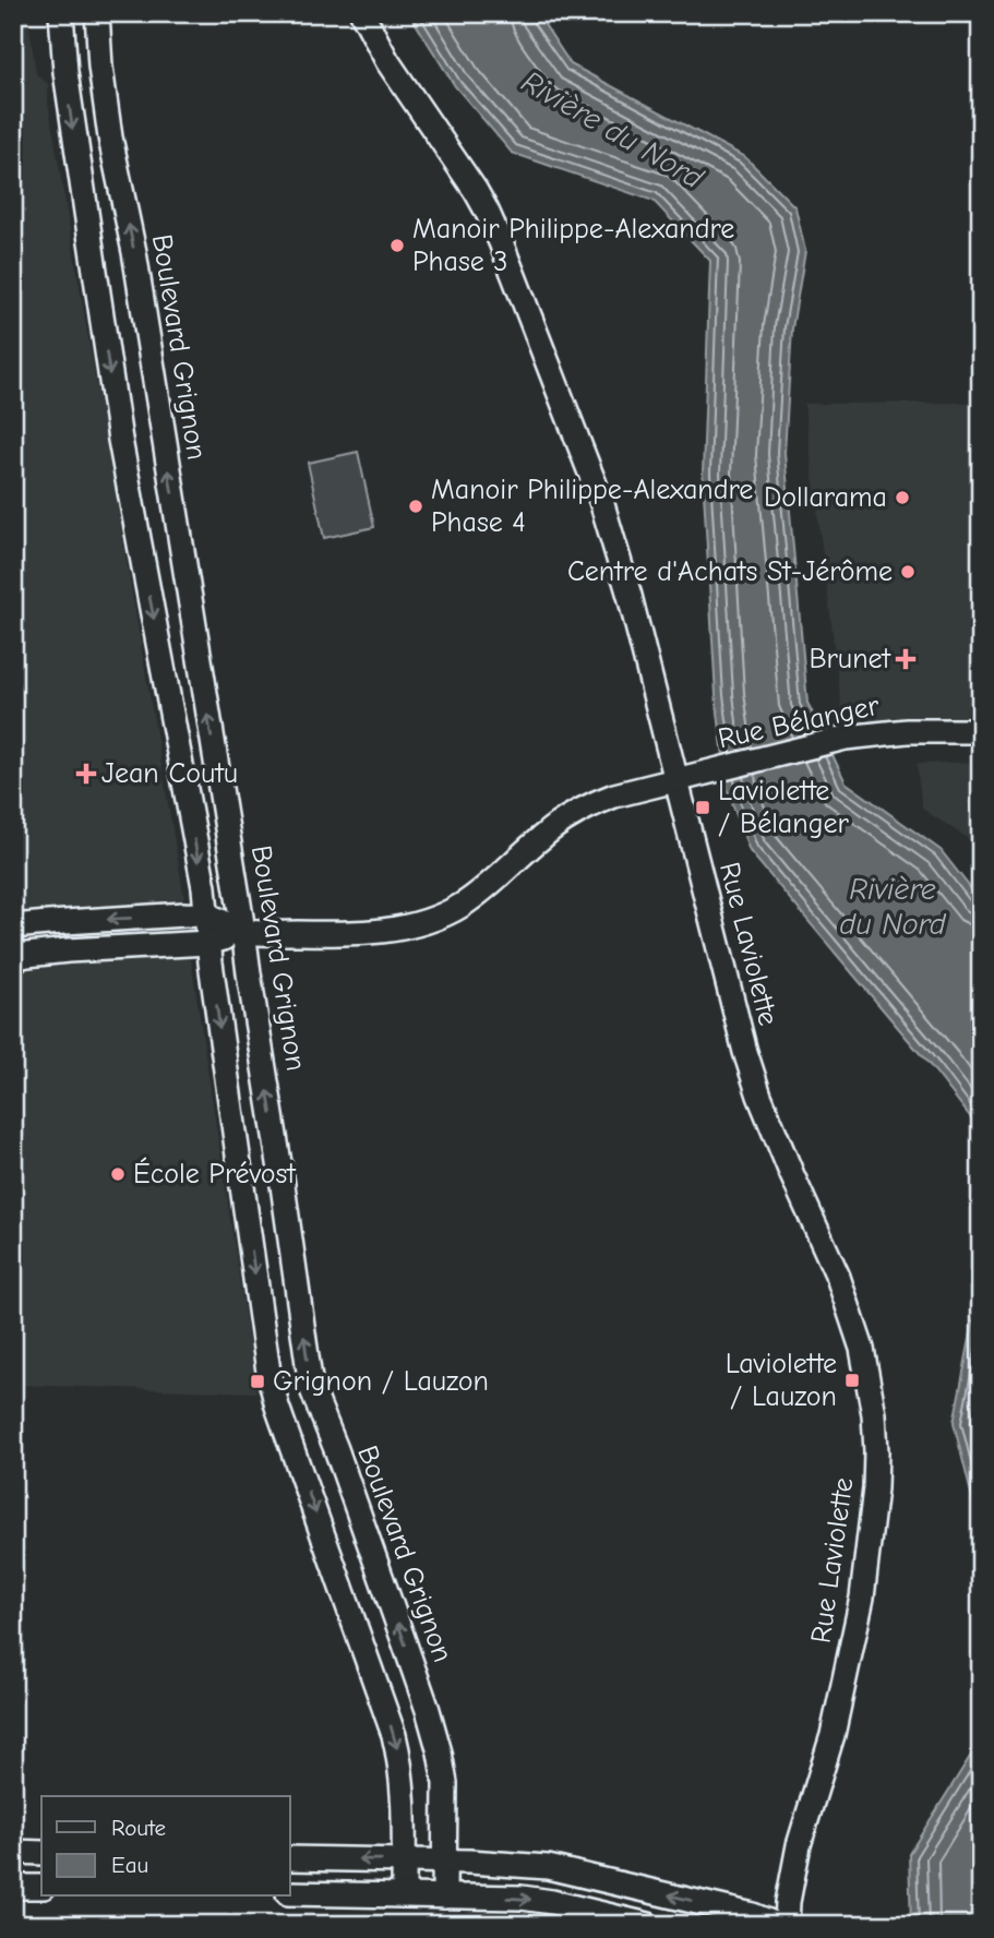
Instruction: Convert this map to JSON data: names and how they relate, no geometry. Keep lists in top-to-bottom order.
{
  "streets": {
    "street": ["Boulevard Grignon", "Rue Bélanger", "Rue Laviolette"]
  },
  "crossings": [
    ["Boulevard Grignon", "Rue Bélanger"],
    ["Rue Bélanger", "Rue Laviolette"]
  ],
  "water": ["Rivière du Nord"],
  "places": {
    "other": [
      "Manoir Philippe-Alexandre Phase 3",
      "Dollarama",
      "Manoir Philippe-Alexandre Phase 4",
      "Centre d'Achats St-Jérôme",
      "École Prévost"
    ],
    "health": ["Brunet", "Jean Coutu"],
    "transit": ["Laviolette / Bélanger", "Laviolette / Lauzon", "Grignon / Lauzon"]
  },
  "legend": ["Route", "Eau"]
}
